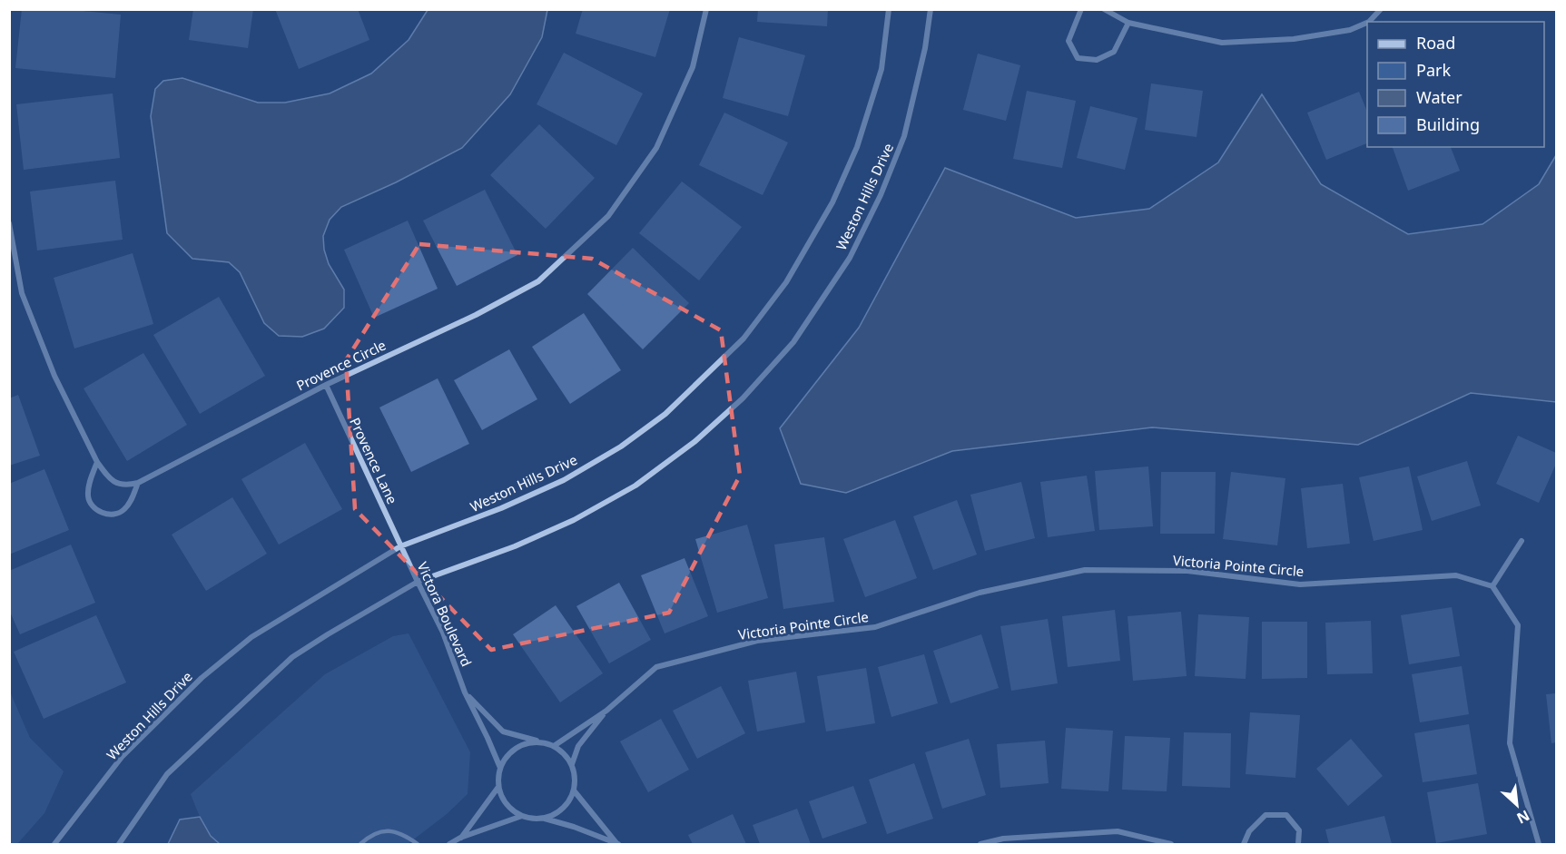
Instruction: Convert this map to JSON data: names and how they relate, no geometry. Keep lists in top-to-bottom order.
{
  "streets": {
    "street": [
      "Weston Hills Drive",
      "Provence Circle",
      "Provence Lane",
      "Victoria Pointe Circle",
      "Victora Boulevard"
    ]
  },
  "crossings": [
    ["Weston Hills Drive", "Provence Lane"],
    ["Weston Hills Drive", "Victora Boulevard"],
    ["Provence Circle", "Provence Lane"],
    ["Provence Lane", "Victora Boulevard"],
    ["Victoria Pointe Circle", "Victora Boulevard"]
  ],
  "legend": [
    "Road",
    "Park",
    "Water",
    "Building"
  ],
  "north": "bottom right"
}
